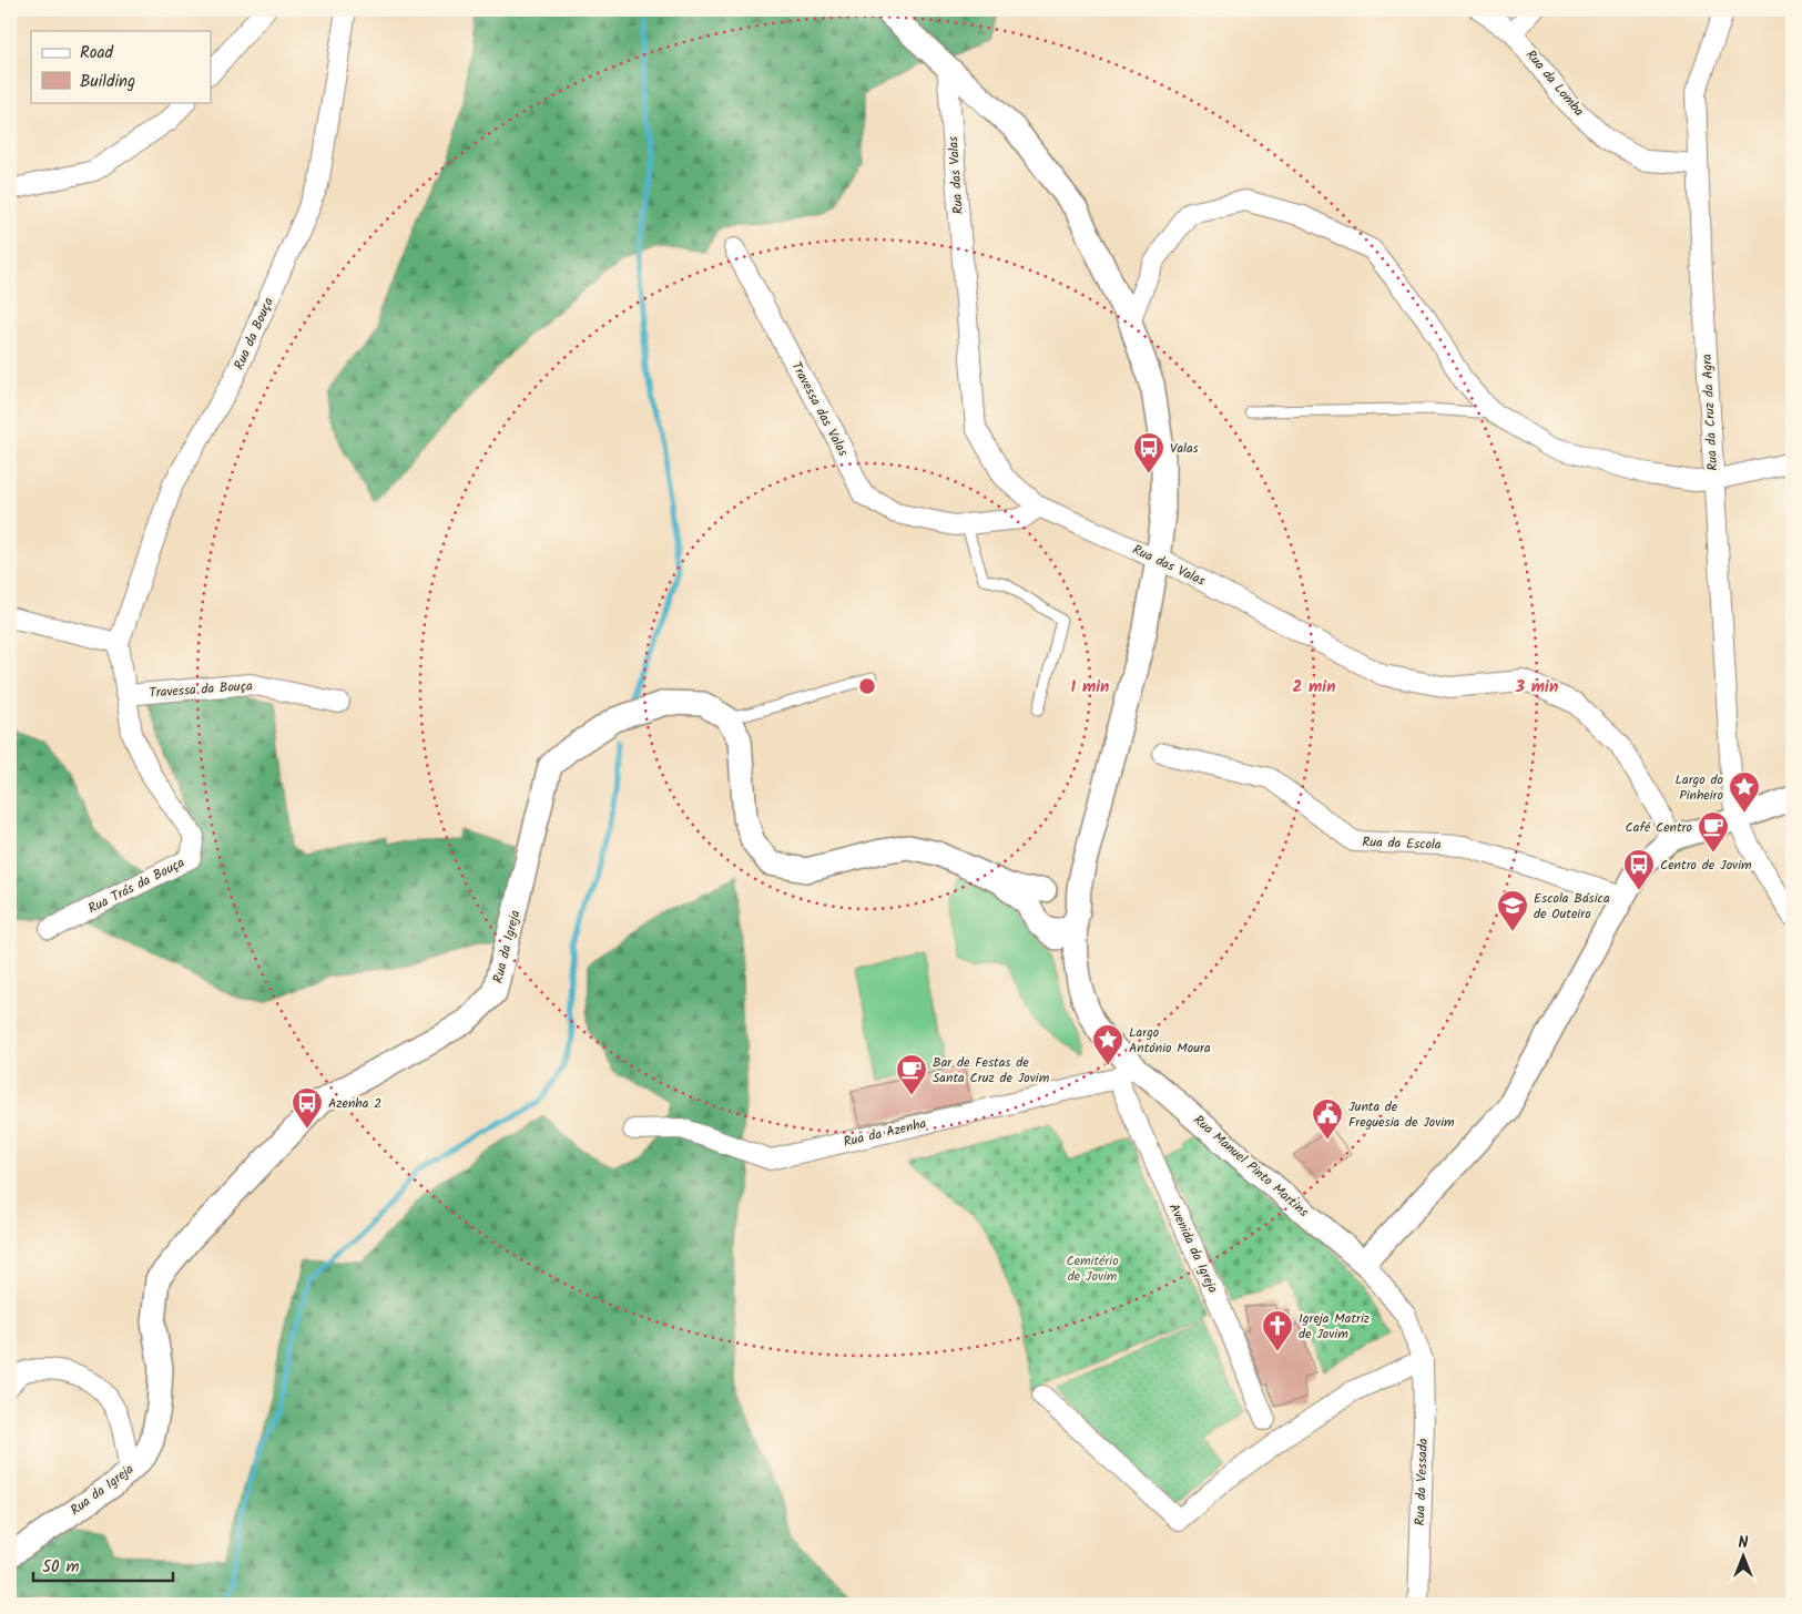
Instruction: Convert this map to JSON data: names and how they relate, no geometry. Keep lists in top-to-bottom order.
{
  "streets": {
    "street": [
      "Rua da Lomba",
      "Rua das Valas",
      "Rua da Bouça",
      "Travessa das Valas",
      "Rua da Cruz da Agra",
      "Travessa da Bouça",
      "Rua da Escola",
      "Rua Trás da Bouça",
      "Rua da Igreja",
      "Rua da Azenha",
      "Rua Manuel Pinto Martins",
      "Avenida da Igreja",
      "Rua da Vessada"
    ]
  },
  "crossings": [
    ["Rua da Lomba", "Rua da Cruz da Agra"],
    ["Rua das Valas", "Travessa das Valas"],
    ["Rua da Bouça", "Rua Trás da Bouça"],
    ["Travessa da Bouça", "Rua Trás da Bouça"],
    ["Rua da Azenha", "Rua Manuel Pinto Martins"],
    ["Rua da Azenha", "Avenida da Igreja"],
    ["Rua Manuel Pinto Martins", "Avenida da Igreja"],
    ["Rua Manuel Pinto Martins", "Rua da Vessada"]
  ],
  "parks": ["Cemitério de Jovim"],
  "places": {
    "bus stop": ["Valas", "Centro de Jovim", "Azenha 2"],
    "place": ["Largo do Pinheiro", "Largo António Moura"],
    "cafe": ["Café Centro", "Bar de Festas de Santa Cruz de Jovim"],
    "school or university": ["Escola Básica de Outeiro"],
    "public building": ["Junta de Freguesia de Jovim"],
    "church": ["Igreja Matriz de Jovim"]
  },
  "legend": ["Road", "Building"],
  "scale_bar": "50 m",
  "north": "top",
  "rings": ["1 min", "2 min", "3 min"]
}
